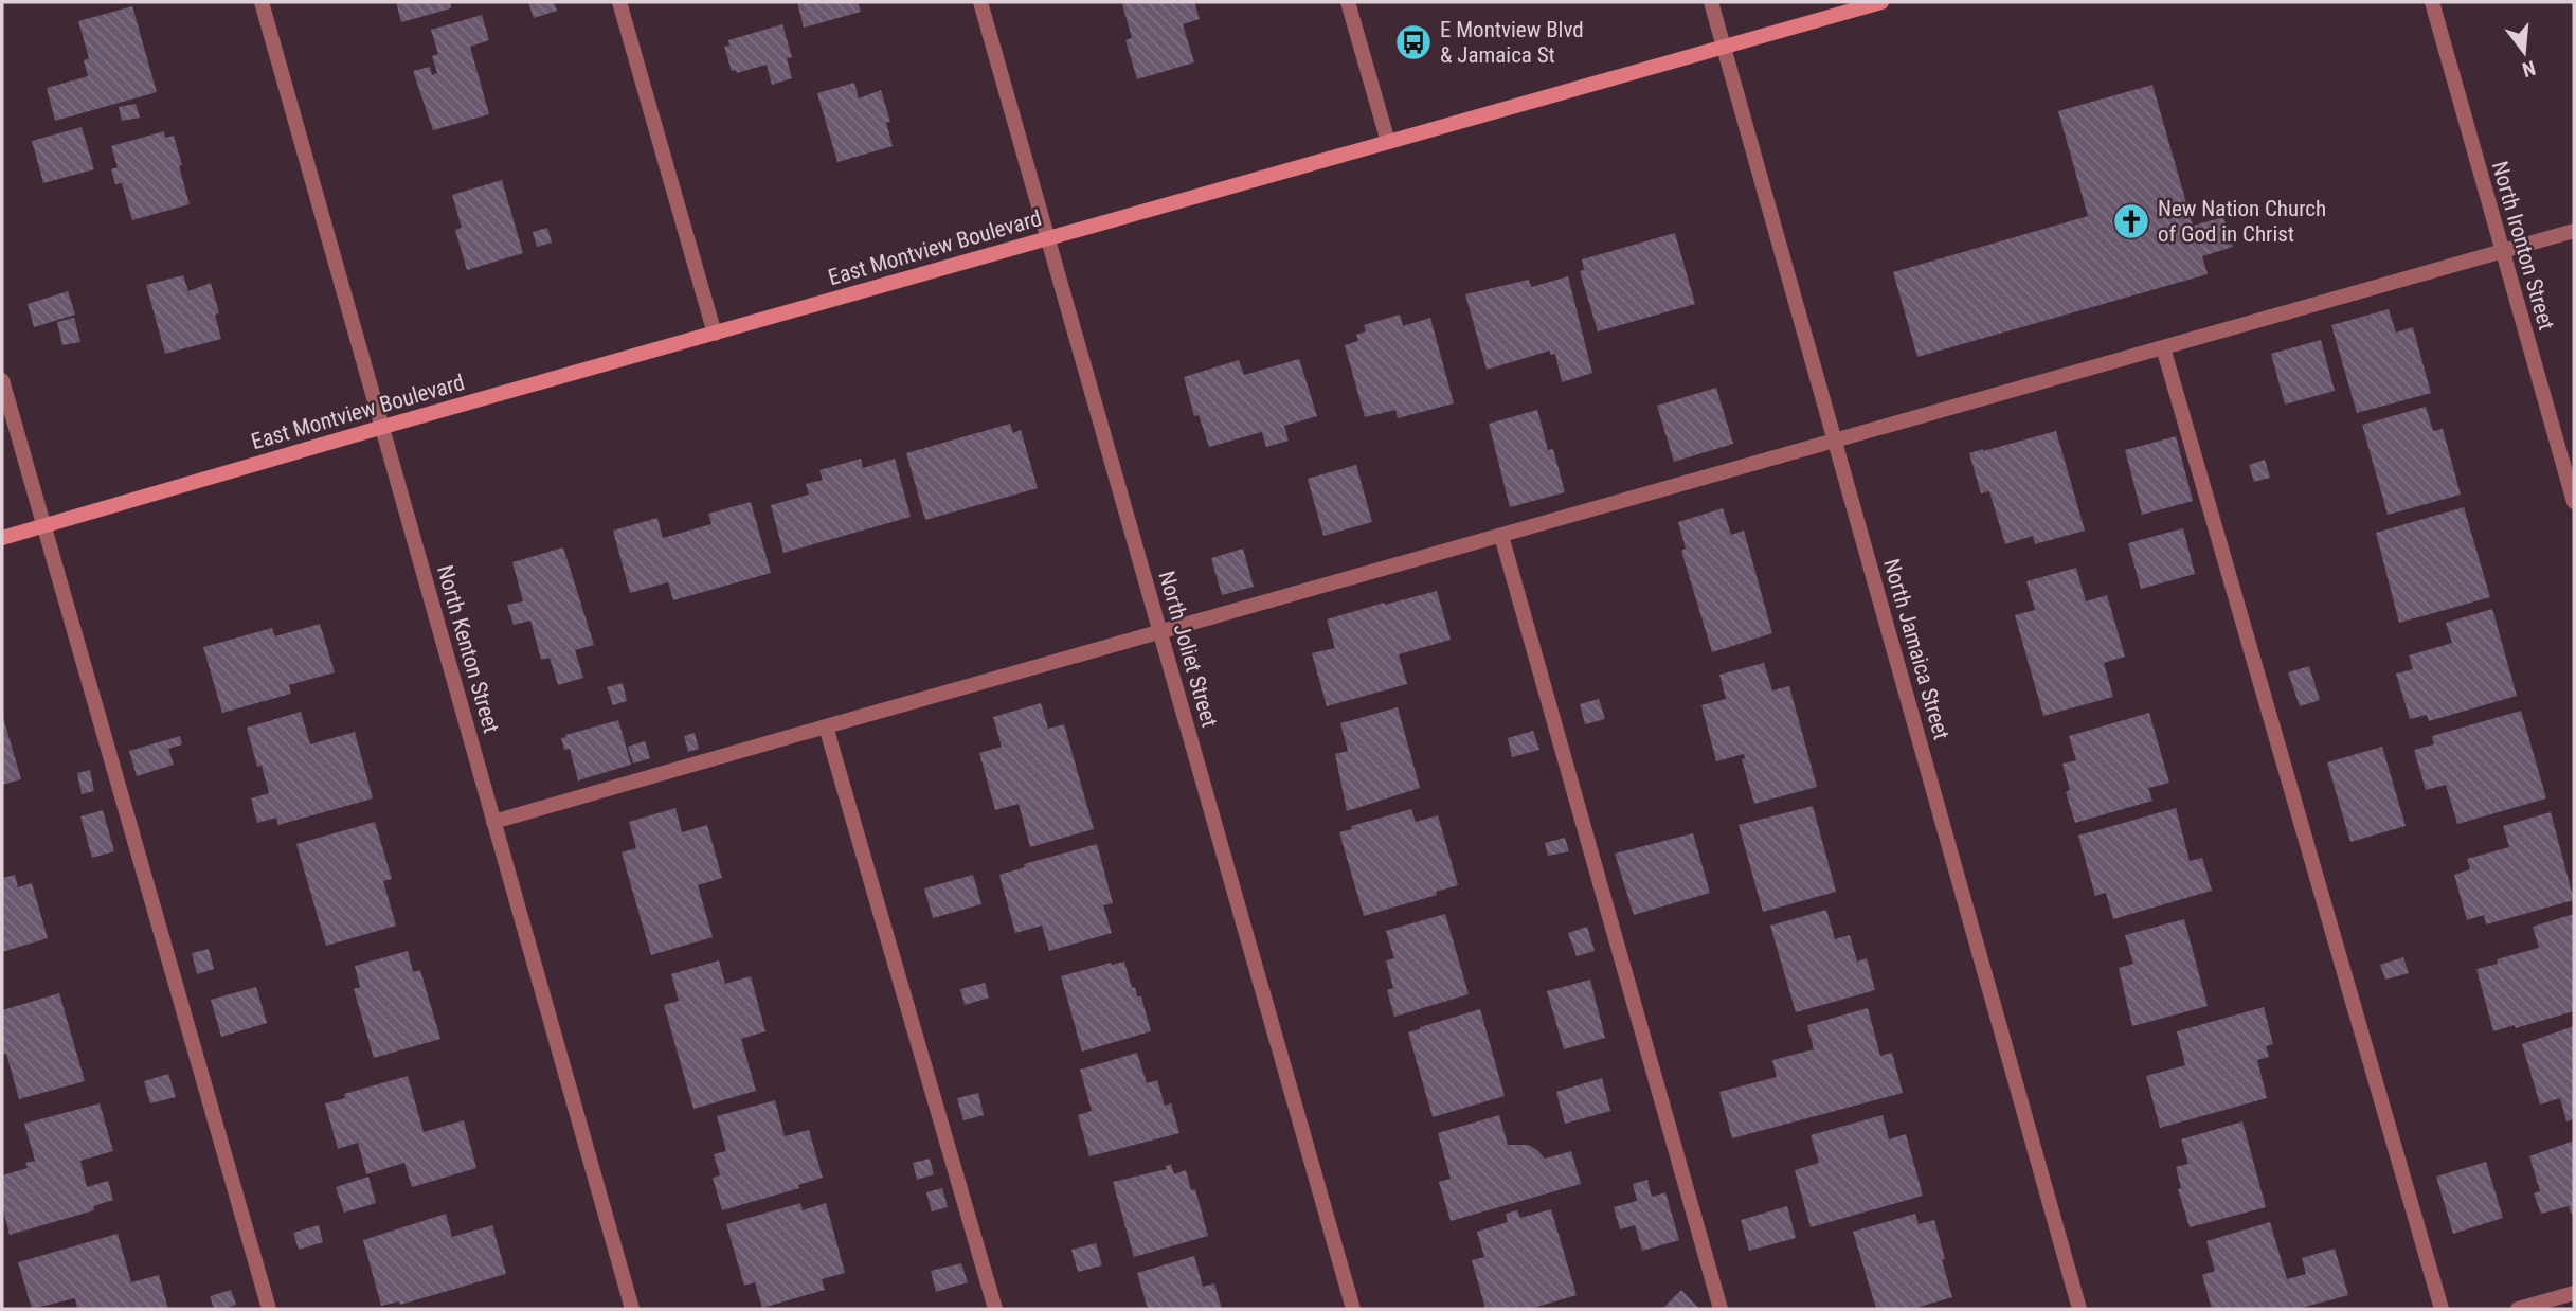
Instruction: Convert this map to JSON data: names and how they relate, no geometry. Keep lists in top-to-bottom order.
{
  "streets": {
    "main road": ["East Montview Boulevard"],
    "street": [
      "North Ironton Street",
      "North Kenton Street",
      "North Joliet Street",
      "North Jamaica Street"
    ]
  },
  "crossings": [
    ["East Montview Boulevard", "North Kenton Street"],
    ["East Montview Boulevard", "North Joliet Street"],
    ["East Montview Boulevard", "North Jamaica Street"]
  ],
  "places": {
    "bus stop": ["E Montview Blvd & Jamaica St"],
    "church": ["New Nation Church of God in Christ"]
  },
  "north": "bottom"
}
